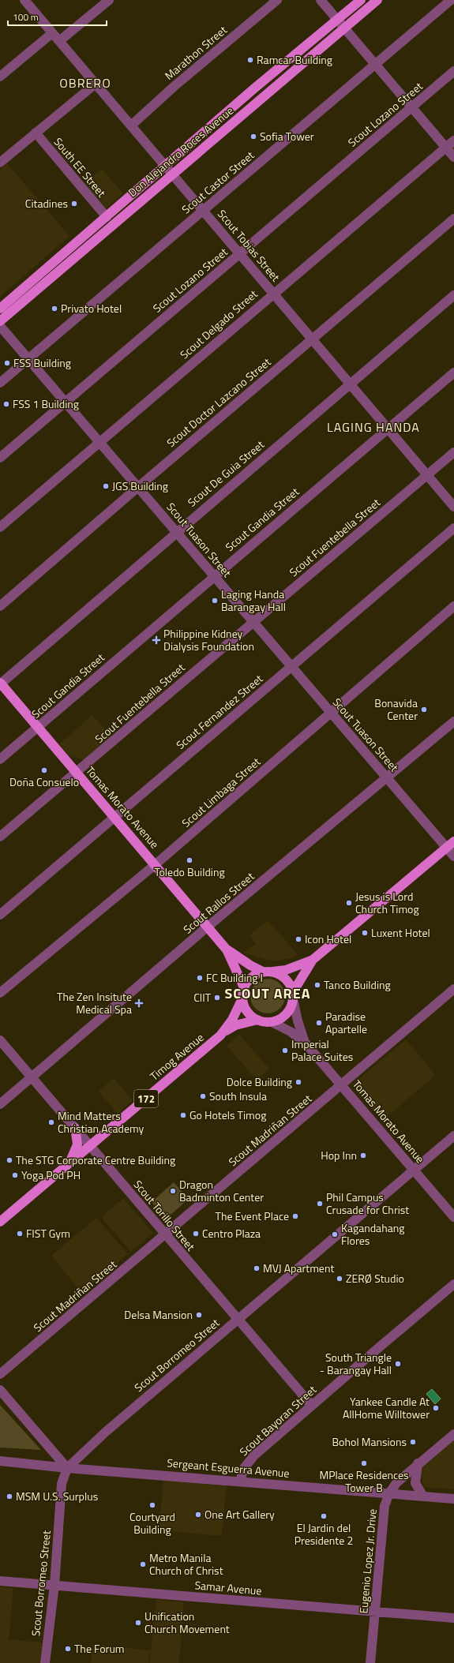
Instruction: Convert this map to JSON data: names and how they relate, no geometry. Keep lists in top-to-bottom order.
{
  "streets": {
    "main road": [
      "Don Alejandro Roces Avenue",
      "Tomas Morato Avenue",
      "Timog Avenue",
      "172"
    ],
    "street": [
      "Marathon Street",
      "Scout Lozano Street",
      "South EE Street",
      "Scout Castor Street",
      "Scout Tobias Street",
      "Scout Delgado Street",
      "Scout Doctor Lazcano Street",
      "Scout De Guia Street",
      "Scout Gandia Street",
      "Scout Fuentebella Street",
      "Scout Tuason Street",
      "Scout Fernandez Street",
      "Scout Limbaga Street",
      "Scout Rallos Street",
      "Scout Madriñan Street",
      "Scout Torillo Street",
      "Scout Borromeo Street",
      "Scout Bayoran Street",
      "Sergeant Esguerra Avenue",
      "Eugenio Lopez Jr. Drive",
      "Samar Avenue"
    ]
  },
  "crossings": [
    ["Marathon Street", "Scout Tobias Street"],
    ["Scout Lozano Street", "Scout Tobias Street"],
    ["Scout Lozano Street", "Scout Tuason Street"],
    ["Don Alejandro Roces Avenue", "South EE Street"],
    ["Don Alejandro Roces Avenue", "Scout Tobias Street"],
    ["Scout Castor Street", "Scout Tobias Street"],
    ["Scout Castor Street", "Scout Tuason Street"],
    ["Scout Tobias Street", "Scout Delgado Street"],
    ["Scout Tobias Street", "Scout Doctor Lazcano Street"],
    ["Scout Tobias Street", "Scout De Guia Street"],
    ["Scout Tobias Street", "Scout Gandia Street"],
    ["Scout Tobias Street", "Scout Fuentebella Street"],
    ["Scout Delgado Street", "Scout Tuason Street"],
    ["Scout Doctor Lazcano Street", "Scout Tuason Street"],
    ["Scout De Guia Street", "Scout Tuason Street"],
    ["Scout De Guia Street", "Tomas Morato Avenue"],
    ["Scout Gandia Street", "Scout Tuason Street"],
    ["Scout Gandia Street", "Tomas Morato Avenue"],
    ["Scout Fuentebella Street", "Scout Tuason Street"],
    ["Scout Fuentebella Street", "Tomas Morato Avenue"],
    ["Scout Tuason Street", "Scout Fernandez Street"],
    ["Scout Tuason Street", "Scout Limbaga Street"],
    ["Scout Tuason Street", "Scout Rallos Street"],
    ["Scout Fernandez Street", "Tomas Morato Avenue"],
    ["Scout Limbaga Street", "Tomas Morato Avenue"],
    ["Tomas Morato Avenue", "Scout Rallos Street"],
    ["Tomas Morato Avenue", "Timog Avenue"],
    ["Tomas Morato Avenue", "172"],
    ["Tomas Morato Avenue", "Scout Madriñan Street"],
    ["Tomas Morato Avenue", "Scout Borromeo Street"],
    ["Scout Rallos Street", "Scout Torillo Street"],
    ["Timog Avenue", "172"],
    ["Timog Avenue", "Scout Torillo Street"],
    ["Scout Madriñan Street", "Scout Torillo Street"],
    ["Scout Torillo Street", "Scout Borromeo Street"],
    ["Scout Torillo Street", "Scout Bayoran Street"],
    ["Scout Borromeo Street", "Sergeant Esguerra Avenue"],
    ["Scout Borromeo Street", "Samar Avenue"],
    ["Scout Bayoran Street", "Sergeant Esguerra Avenue"],
    ["Sergeant Esguerra Avenue", "Eugenio Lopez Jr. Drive"],
    ["Eugenio Lopez Jr. Drive", "Samar Avenue"]
  ],
  "districts": ["OBRERO", "LAGING HANDA", "SCOUT AREA"],
  "places": {
    "other": [
      "Ramcar Building",
      "Sofia Tower",
      "Citadines",
      "Privato Hotel",
      "FSS Building",
      "FSS 1 Building",
      "JGS Building",
      "Laging Handa Barangay Hall",
      "Bonavida Center",
      "Doña Consuelo",
      "Toledo Building",
      "Jesus is Lord Church Timog",
      "Luxent Hotel",
      "Icon Hotel",
      "FC Building I",
      "Tanco Building",
      "CIIT",
      "Paradise Apartelle",
      "Imperial Palace Suites",
      "Dolce Building",
      "South Insula",
      "Go Hotels Timog",
      "Mind Matters Christian Academy",
      "Hop Inn",
      "The STG Corporate Centre Building",
      "Yoga Pod PH",
      "Dragon Badminton Center",
      "Phil Campus Crusade for Christ",
      "The Event Place",
      "FIST Gym",
      "Centro Plaza",
      "Kagandahang Flores",
      "MVJ Apartment",
      "ZERØ Studio",
      "Delsa Mansion",
      "South Triangle - Barangay Hall",
      "Yankee Candle At AllHome Willtower",
      "Bohol Mansions",
      "MPlace Residences Tower B",
      "MSM U.S. Surplus",
      "Courtyard Building",
      "One Art Gallery",
      "El Jardin del Presidente 2",
      "Metro Manila Church of Christ",
      "Unification Church Movement",
      "The Forum"
    ],
    "health": ["Philippine Kidney Dialysis Foundation", "The Zen Insitute Medical Spa"]
  },
  "scale_bar": "100 m"
}
